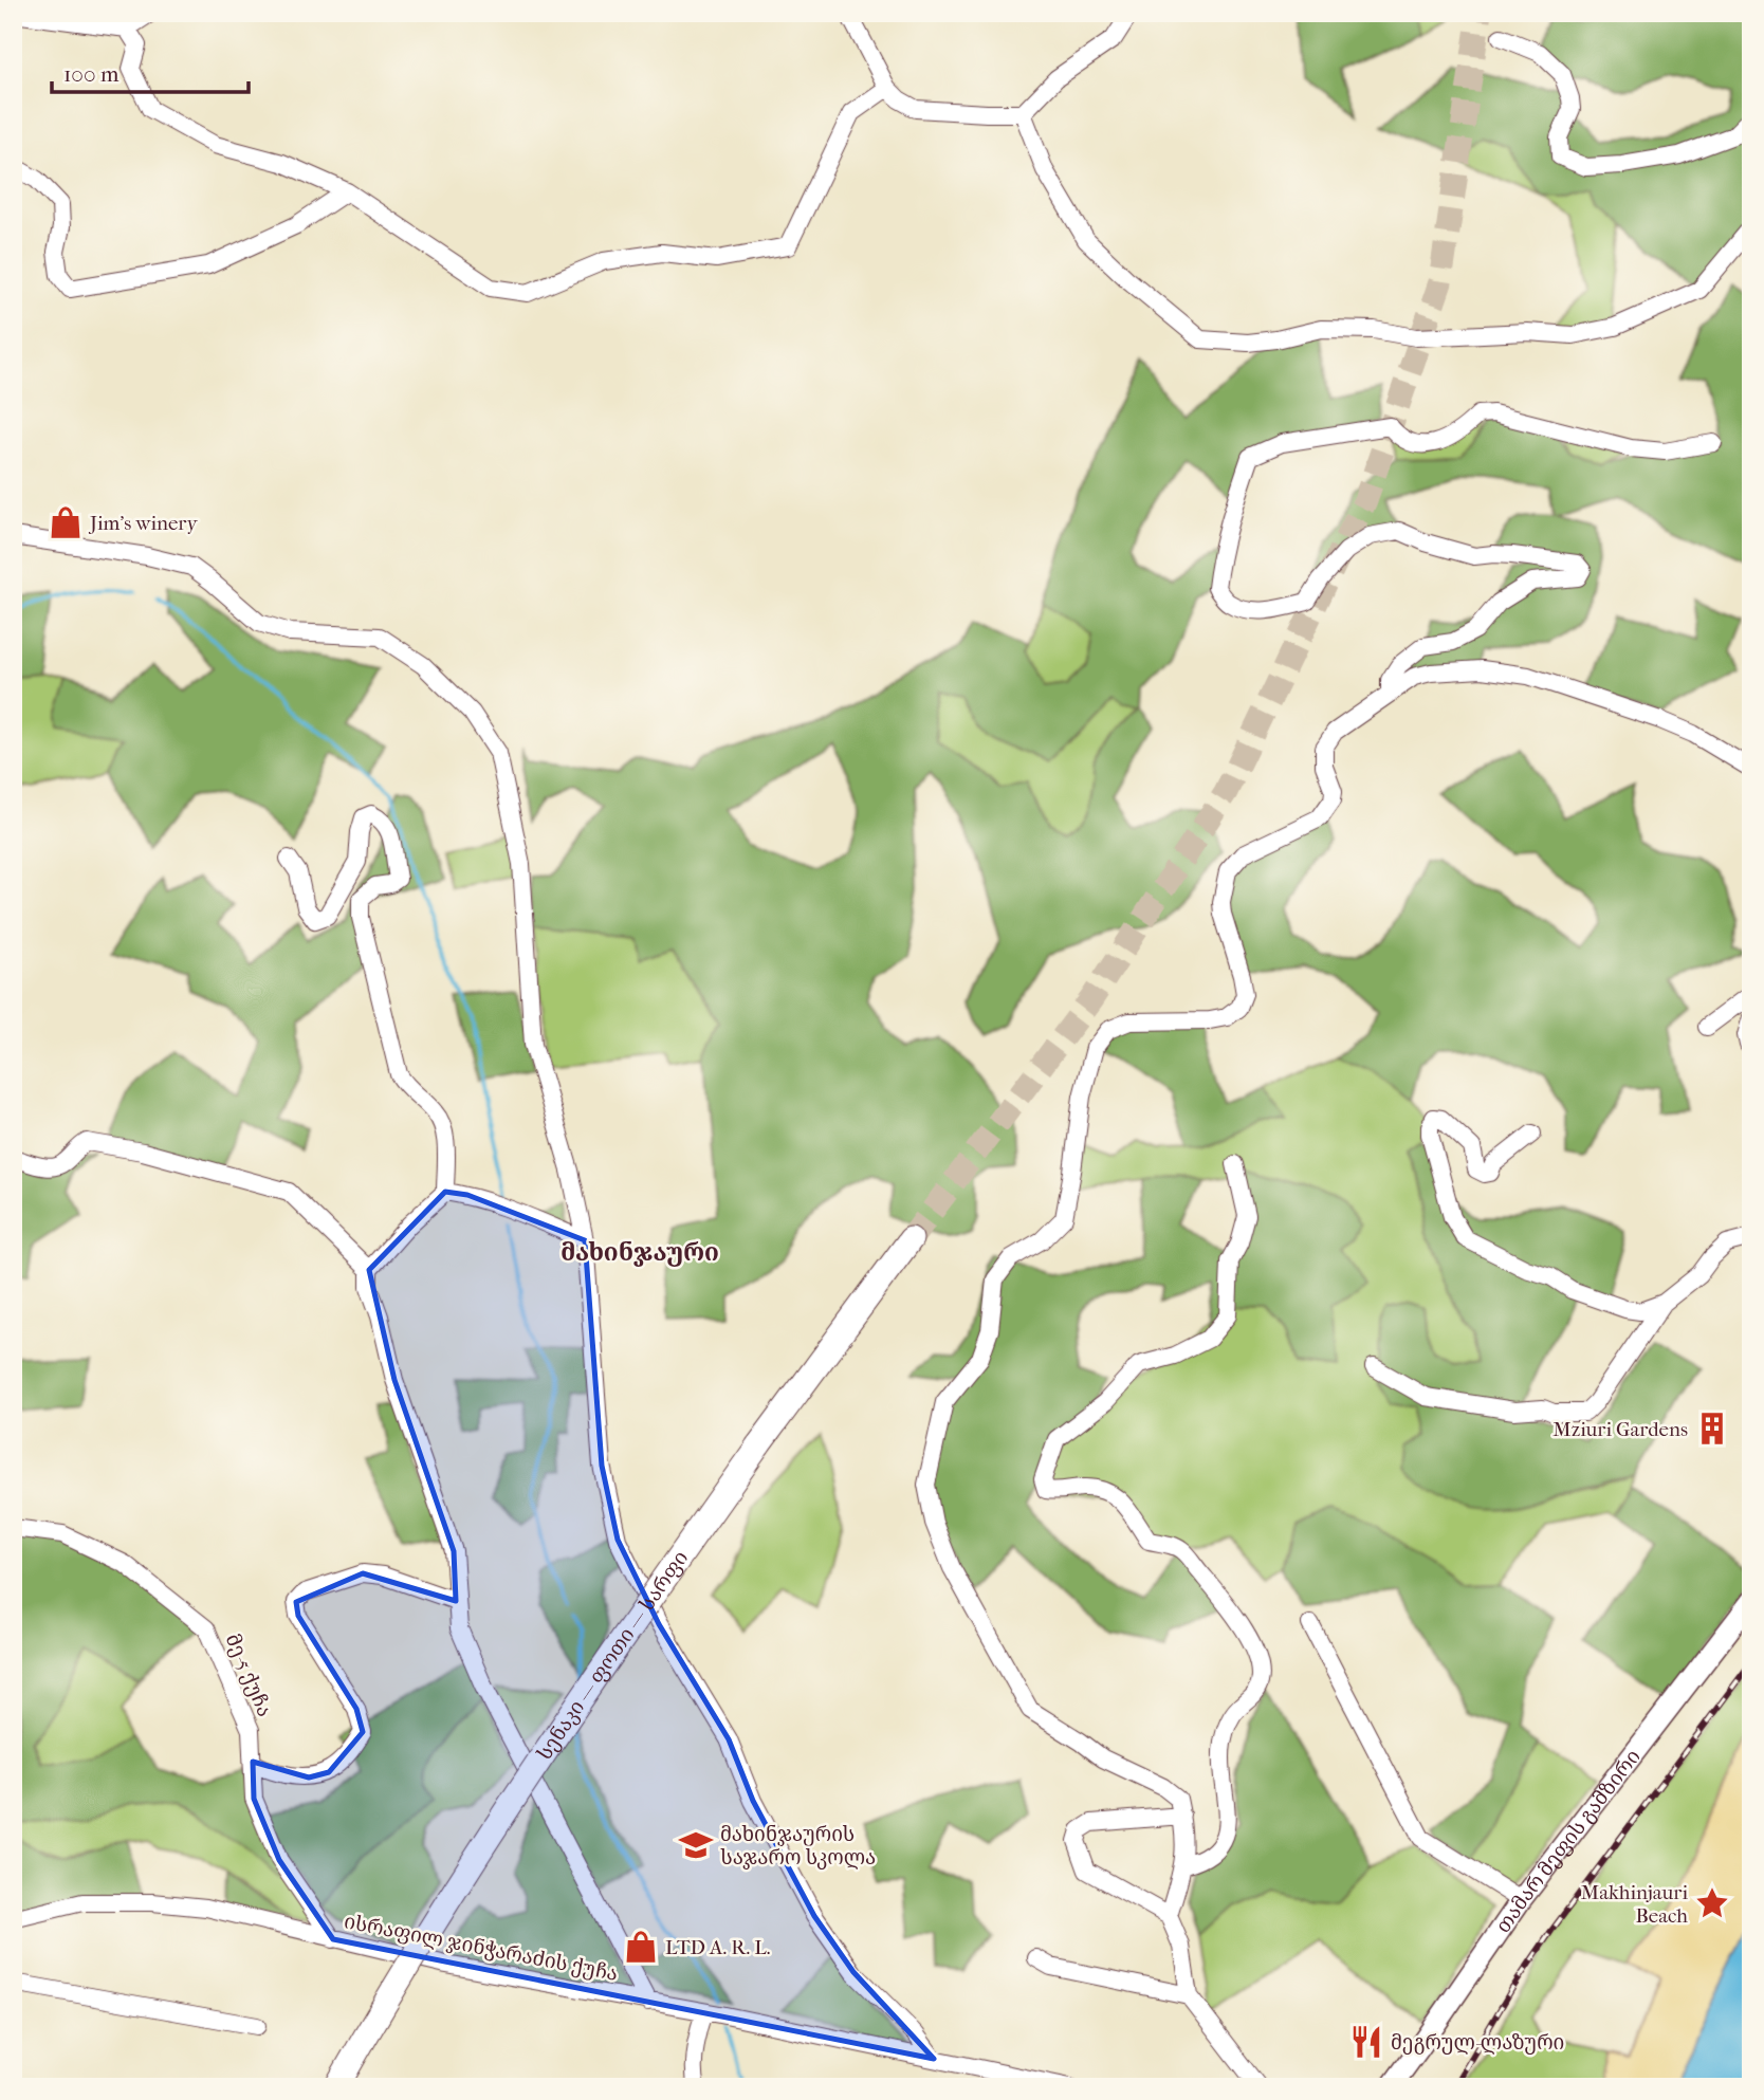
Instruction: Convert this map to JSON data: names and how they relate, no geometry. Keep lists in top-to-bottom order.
{
  "streets": {
    "highway": ["სენაკი — ფოთი — სარფი"],
    "main road": ["თამარ მეფის გამზირი"],
    "street": ["მე-5 ქუჩა", "ისრაფილ ჯინჭარაძის ქუჩა"]
  },
  "crossings": [
    ["მე-5 ქუჩა", "ისრაფილ ჯინჭარაძის ქუჩა"]
  ],
  "districts": ["მახინჯაური"],
  "places": {
    "shop": ["Jim's winery", "LTD A. R. L."],
    "building": ["Mziuri Gardens"],
    "school or university": ["მახინჯაურის საჯარო სკოლა"],
    "place": ["Makhinjauri Beach"],
    "restaurant": ["მეგრულ-ლაზური"]
  },
  "scale_bar": "100 m"
}
